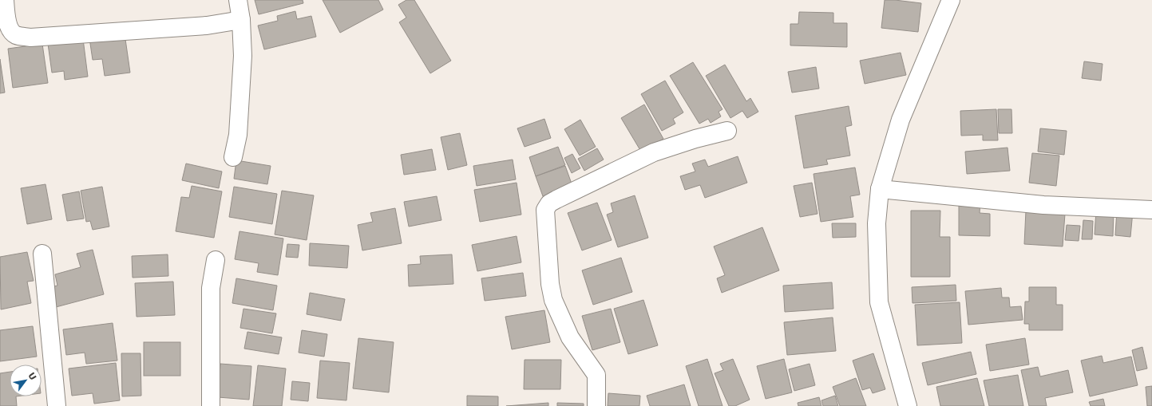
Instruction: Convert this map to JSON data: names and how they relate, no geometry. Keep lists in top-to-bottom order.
{
  "north": "top right"
}
